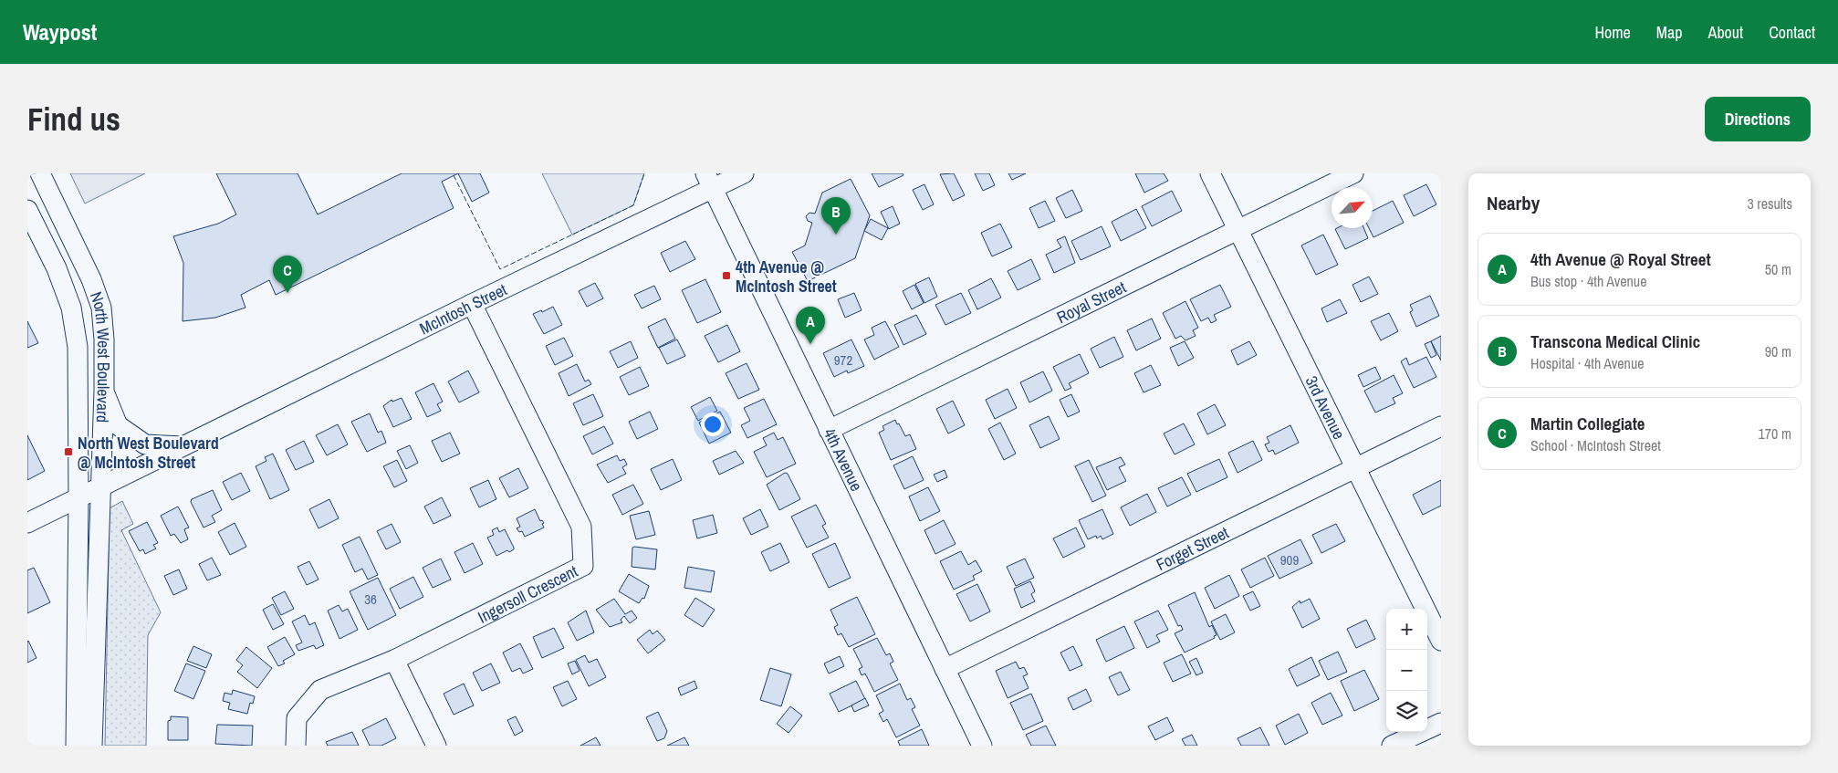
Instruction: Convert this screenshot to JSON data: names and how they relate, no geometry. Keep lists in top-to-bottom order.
{
  "streets": {
    "street": [
      "Royal Street",
      "McIntosh Street",
      "North West Boulevard",
      "3rd Avenue",
      "4th Avenue",
      "Forget Street",
      "Ingersoll Crescent"
    ]
  },
  "crossings": [
    ["Royal Street", "3rd Avenue"],
    ["Royal Street", "4th Avenue"],
    ["McIntosh Street", "North West Boulevard"],
    ["McIntosh Street", "4th Avenue"],
    ["McIntosh Street", "Ingersoll Crescent"],
    ["3rd Avenue", "Forget Street"],
    ["4th Avenue", "Forget Street"]
  ],
  "places": {
    "transit": ["4th Avenue @ McIntosh Street", "North West Boulevard @ McIntosh Street"]
  },
  "house_numbers": ["972", "909", "36"],
  "north": "top right",
  "page": {
    "header": "Waypost",
    "nav": [
      "Home",
      "Map",
      "About",
      "Contact"
    ],
    "buttons": "Directions",
    "title": "Find us",
    "heading": ["Nearby", "3 results"],
    "pins": ["B", "C", "A"],
    "list": [
      {
        "mark": "A",
        "name": "4th Avenue @ Royal Street",
        "note": "Bus stop · 4th Avenue",
        "value": "50 m"
      },
      {
        "mark": "B",
        "name": "Transcona Medical Clinic",
        "note": "Hospital · 4th Avenue",
        "value": "90 m"
      },
      {
        "mark": "C",
        "name": "Martin Collegiate",
        "note": "School · McIntosh Street",
        "value": "170 m"
      }
    ],
    "map_buttons": ["+", "−"]
  }
}
